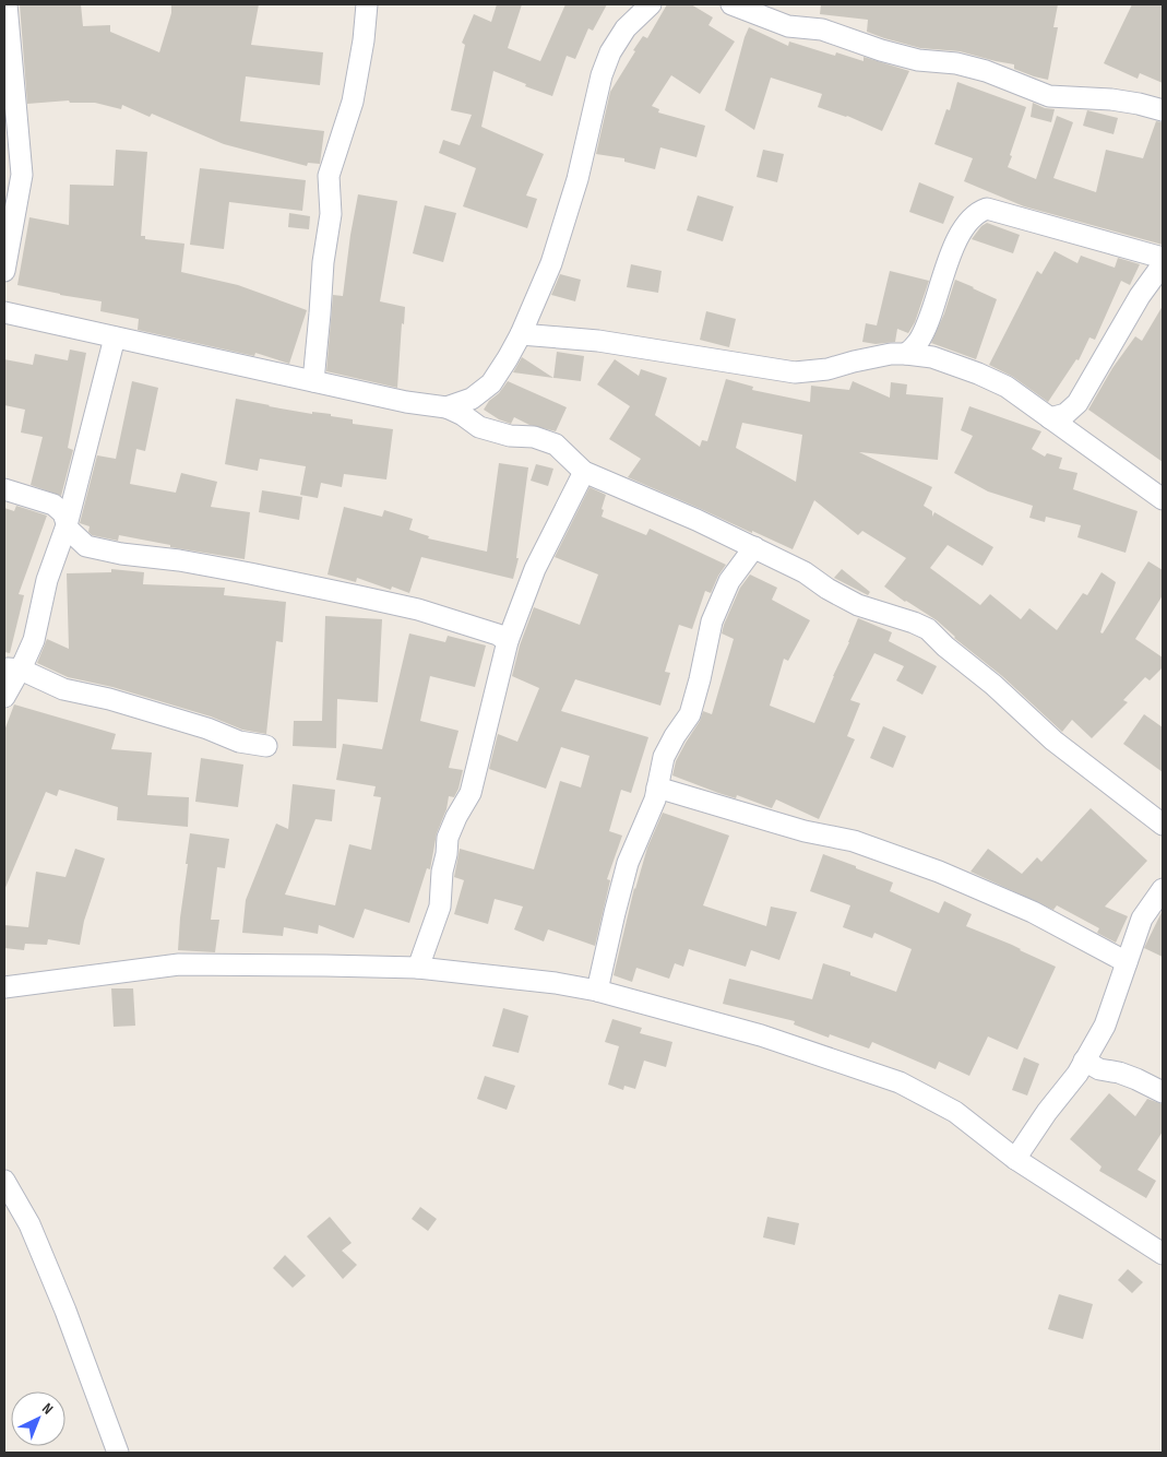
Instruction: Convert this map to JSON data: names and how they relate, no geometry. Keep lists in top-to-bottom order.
{
  "north": "top right"
}
